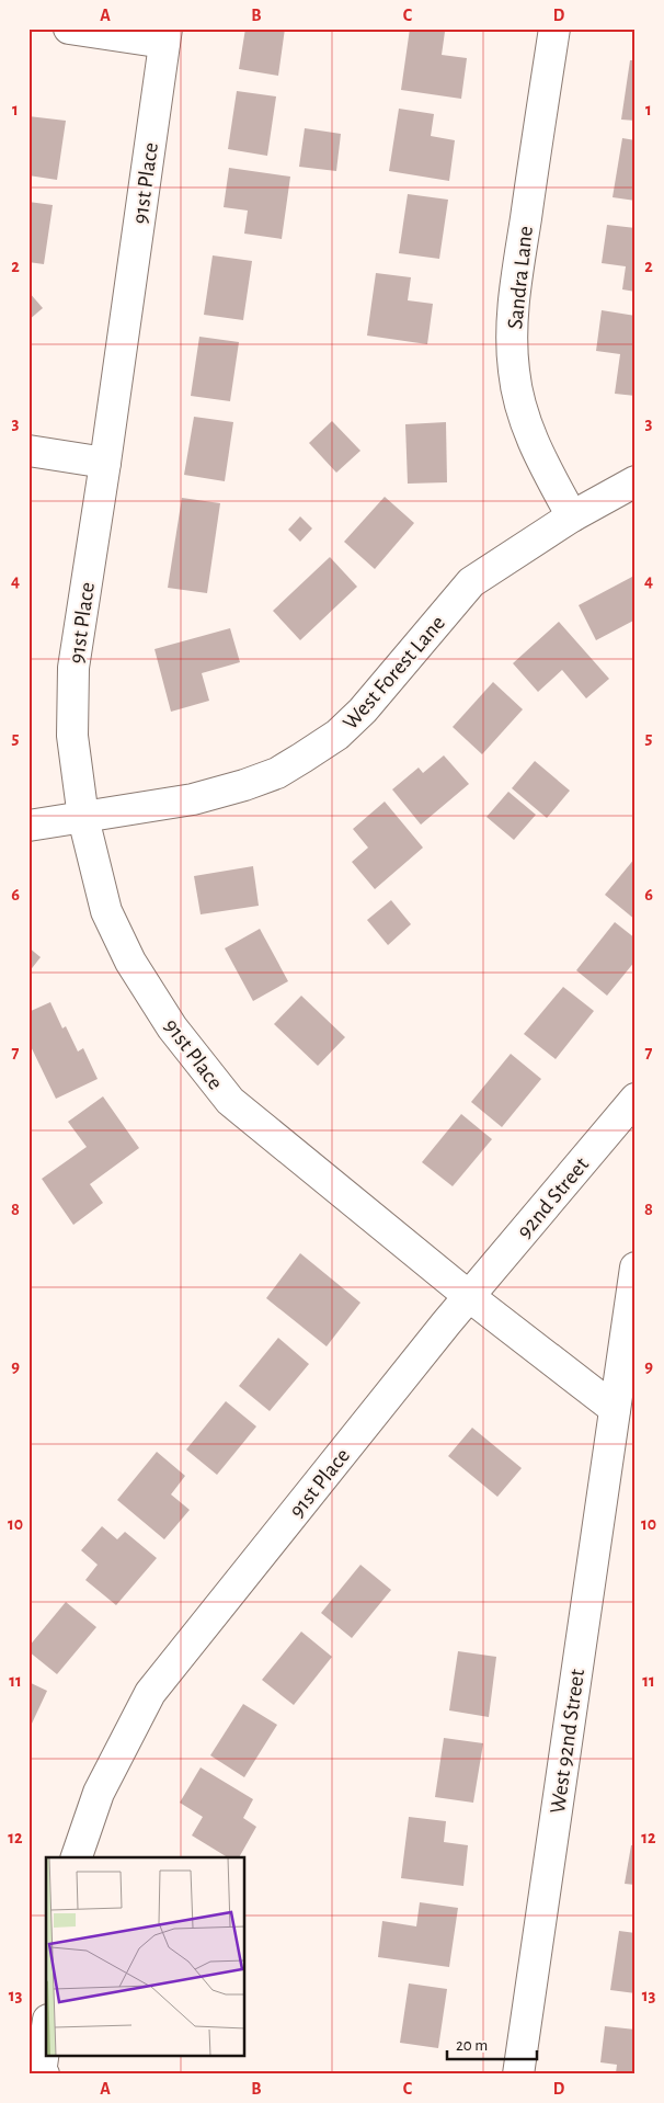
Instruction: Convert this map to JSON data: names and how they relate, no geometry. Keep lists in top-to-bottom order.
{
  "streets": {
    "street": [
      "91st Place",
      "Sandra Lane",
      "West Forest Lane",
      "92nd Street",
      "West 92nd Street"
    ]
  },
  "crossings": [
    ["91st Place", "West Forest Lane"],
    ["91st Place", "92nd Street"],
    ["Sandra Lane", "West Forest Lane"]
  ],
  "scale_bar": "20 m",
  "grid": {
    "columns": [
      "A",
      "B",
      "C",
      "D"
    ],
    "rows": [
      "1",
      "2",
      "3",
      "4",
      "5",
      "6",
      "7",
      "8",
      "9",
      "10",
      "11",
      "12",
      "13"
    ]
  }
}
